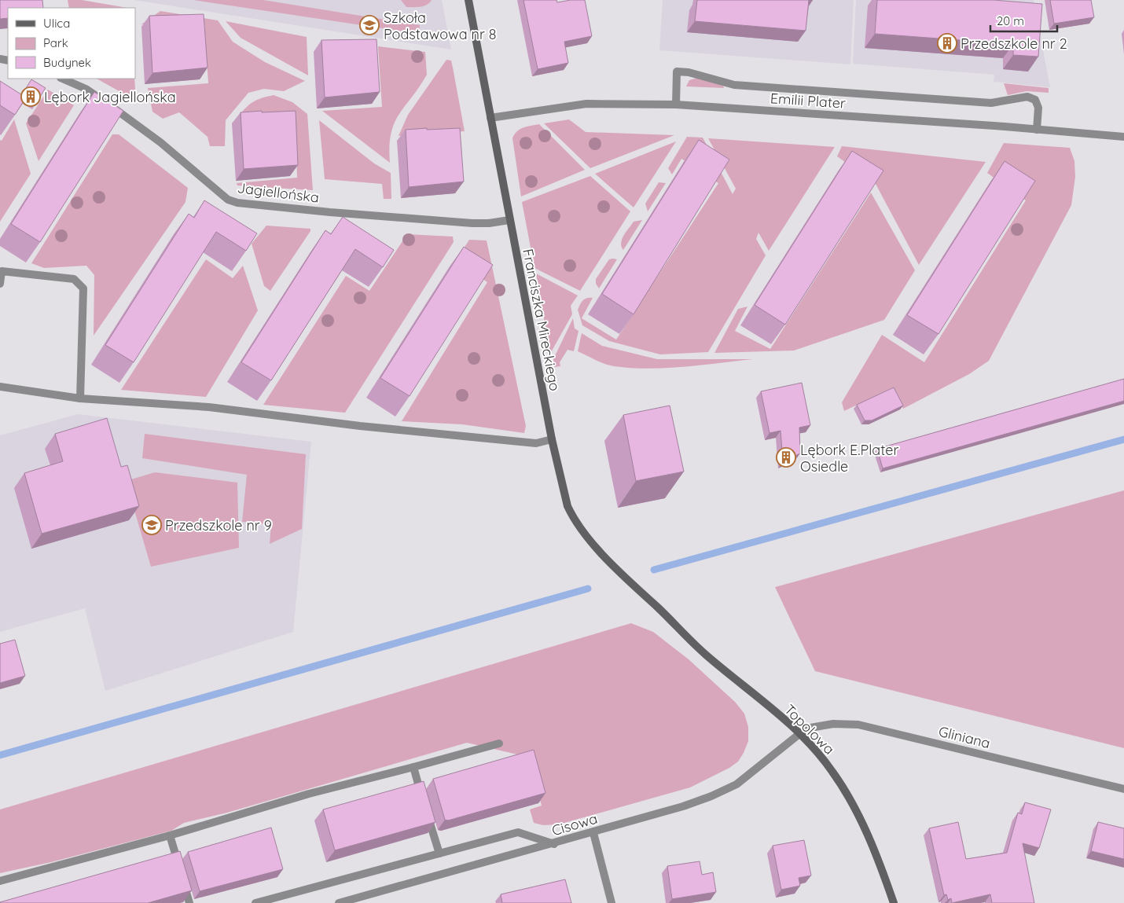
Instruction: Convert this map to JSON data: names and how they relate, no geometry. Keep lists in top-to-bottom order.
{
  "streets": {
    "street": [
      "Emilii Plater",
      "Jagiellońska",
      "Franciszka Mireckiego",
      "Topolowa",
      "Gliniana",
      "Cisowa"
    ]
  },
  "crossings": [
    ["Emilii Plater", "Franciszka Mireckiego"],
    ["Jagiellońska", "Franciszka Mireckiego"],
    ["Franciszka Mireckiego", "Topolowa"],
    ["Topolowa", "Gliniana"],
    ["Topolowa", "Cisowa"],
    ["Gliniana", "Cisowa"]
  ],
  "places": {
    "school or university": ["Szkoła Podstawowa nr 8", "Przedszkole nr 9"],
    "building": ["Przedszkole nr 2", "Lębork Jagiellońska", "Lębork E.Plater Osiedle"]
  },
  "legend": ["Ulica", "Park", "Budynek"],
  "scale_bar": "20 m"
}
